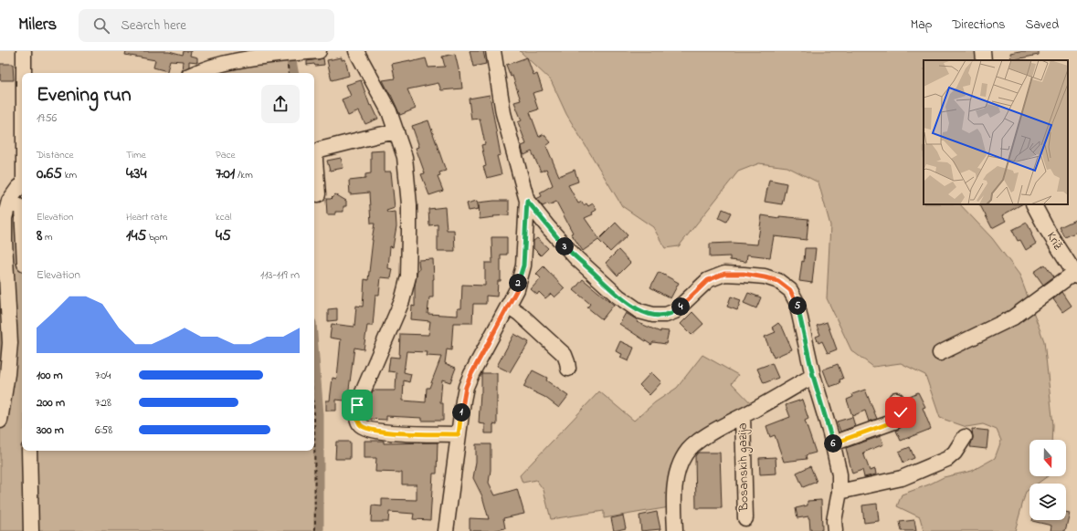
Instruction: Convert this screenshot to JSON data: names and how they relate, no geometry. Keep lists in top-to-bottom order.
{
  "streets": {
    "street": ["Križ", "Bosanskih gazija"]
  },
  "north": "bottom",
  "page": {
    "header": "Milers",
    "search": "Search here",
    "nav": ["Map", "Directions", "Saved"],
    "heading": ["Evening run", "19:56"],
    "stats": [
      ["Distance", "0.65 km"],
      ["Time", "4:34"],
      ["Pace", "7:01 /km"],
      ["Elevation", "8 m"],
      ["Heart rate", "145 bpm"],
      ["kcal", "45"]
    ],
    "pins": [
      "3",
      "2",
      "5",
      "4",
      "1",
      "6"
    ],
    "chart": ["Elevation", "113–119 m"],
    "list": [
      {
        "name": "100 m",
        "note": "7:04"
      },
      {
        "name": "200 m",
        "note": "7:28"
      },
      {
        "name": "300 m",
        "note": "6:58"
      }
    ]
  }
}
